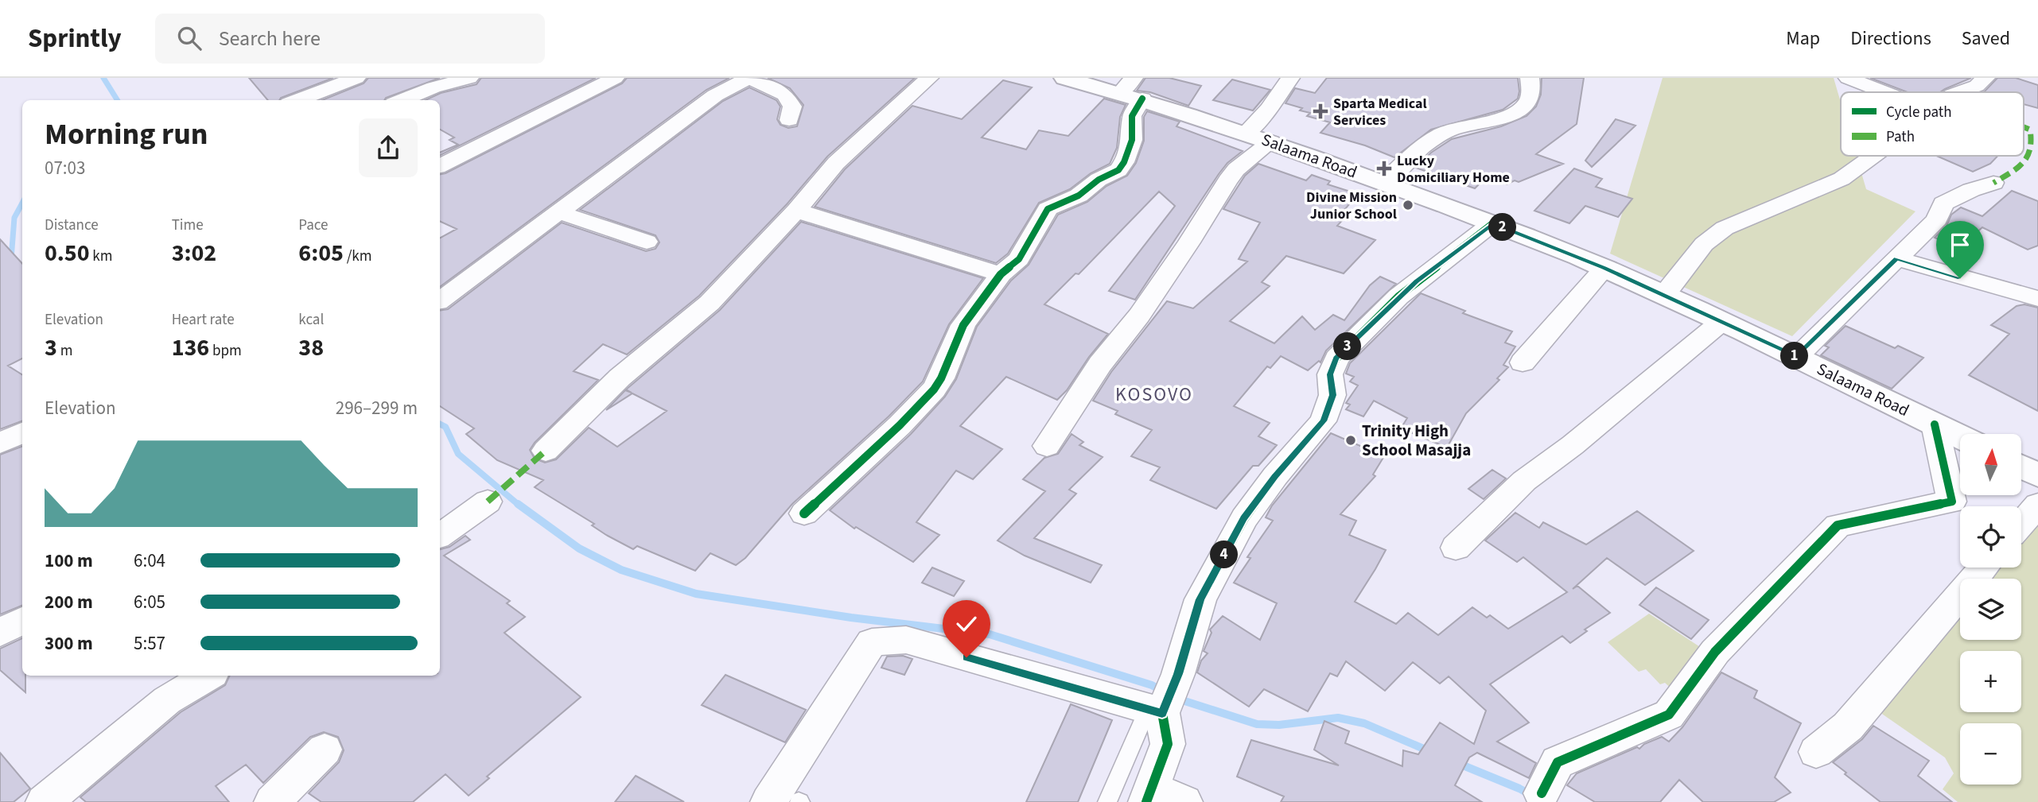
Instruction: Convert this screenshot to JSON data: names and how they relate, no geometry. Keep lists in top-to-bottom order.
{
  "streets": {
    "main road": ["Salaama Road"]
  },
  "districts": ["KOSOVO"],
  "places": {
    "health": ["Sparta Medical Services", "Lucky Domiciliary Home"],
    "other": ["Divine Mission Junior School", "Trinity High School Masajja"]
  },
  "legend": ["Cycle path", "Path"],
  "north": "top",
  "page": {
    "header": "Sprintly",
    "search": "Search here",
    "nav": ["Map", "Directions", "Saved"],
    "heading": ["Morning run", "07:03"],
    "stats": [
      ["Distance", "0.50 km"],
      ["Time", "3:02"],
      ["Pace", "6:05 /km"],
      ["Elevation", "3 m"],
      ["Heart rate", "136 bpm"],
      ["kcal", "38"]
    ],
    "pins": [
      "2",
      "3",
      "1",
      "4"
    ],
    "chart": ["Elevation", "296–299 m"],
    "map_buttons": ["+", "−"],
    "list": [
      {
        "name": "100 m",
        "note": "6:04"
      },
      {
        "name": "200 m",
        "note": "6:05"
      },
      {
        "name": "300 m",
        "note": "5:57"
      }
    ]
  }
}
